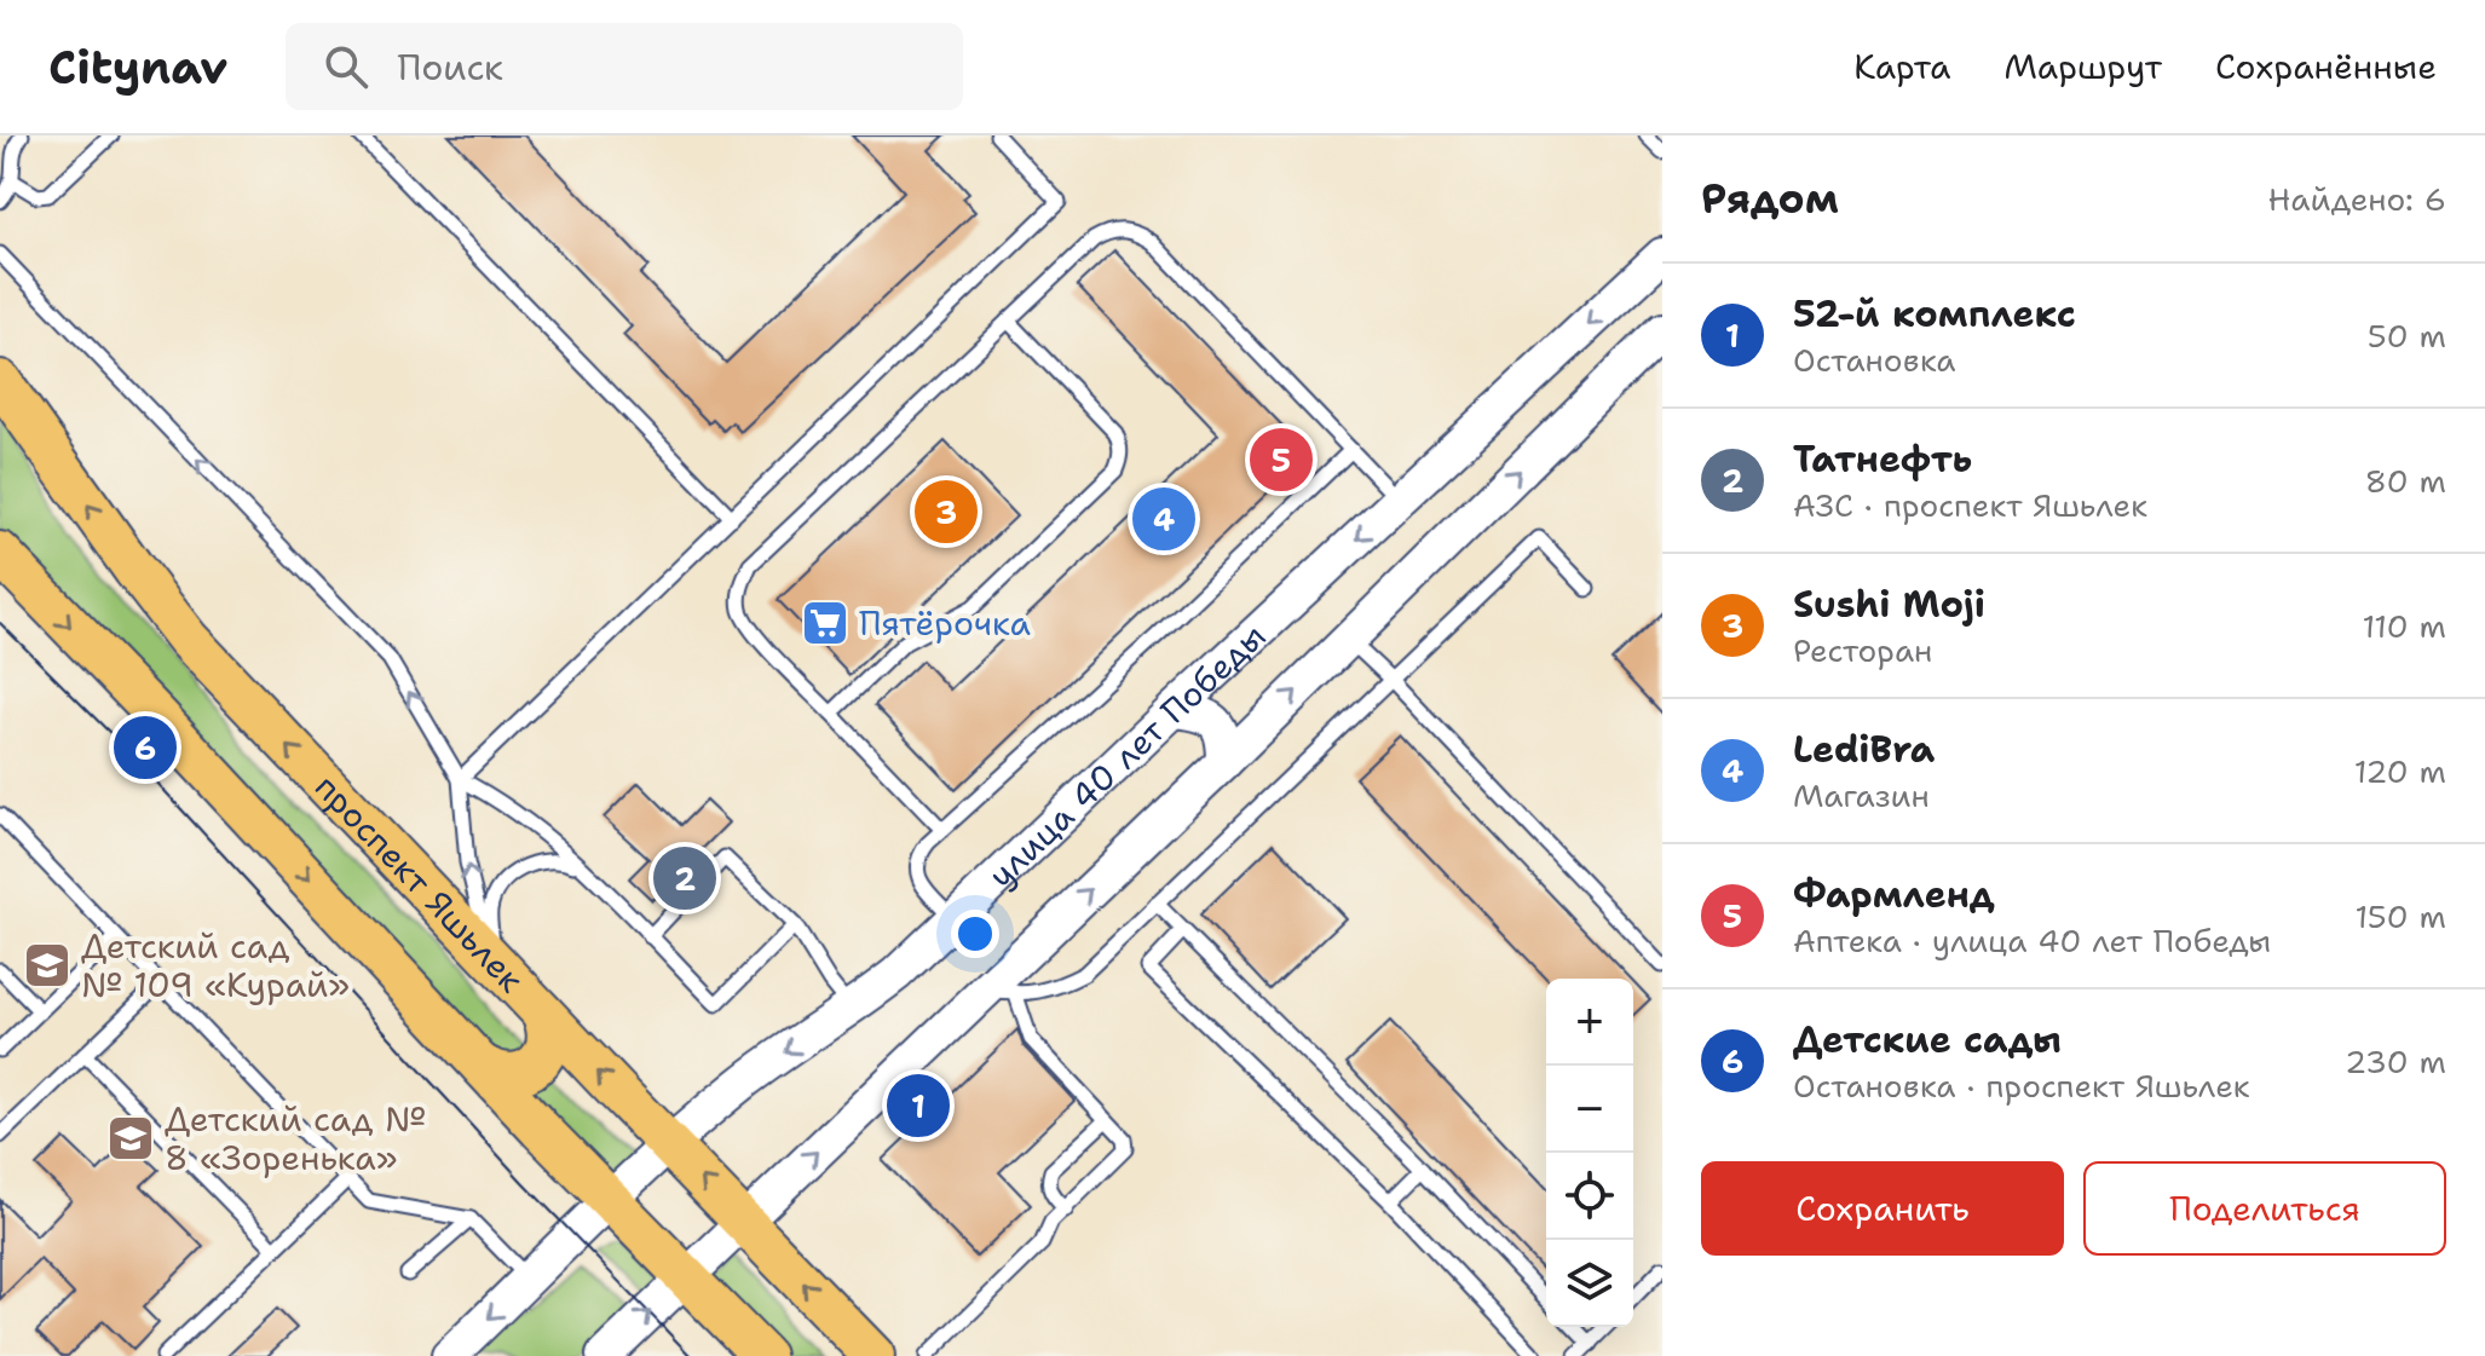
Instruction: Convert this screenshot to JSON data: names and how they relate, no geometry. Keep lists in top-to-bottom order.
{
  "streets": {
    "main road": ["проспект Яшьлек"],
    "street": ["улица 40 лет Победы"]
  },
  "crossings": [
    ["улица 40 лет Победы", "проспект Яшьлек"]
  ],
  "places": {
    "supermarket": ["Пятёрочка"],
    "school or university": ["Детский сад № 109 «Курай»", "Детский сад № 8 «Зоренька»"]
  },
  "page": {
    "header": "Citynav",
    "search": "Поиск",
    "nav": ["Карта", "Маршрут", "Сохранённые"],
    "heading": ["Рядом", "Найдено: 6"],
    "list": [
      {
        "mark": "1",
        "name": "52-й комплекс",
        "note": "Остановка",
        "value": "50 m"
      },
      {
        "mark": "2",
        "name": "Татнефть",
        "note": "АЗС · проспект Яшьлек",
        "value": "80 m"
      },
      {
        "mark": "3",
        "name": "Sushi Moji",
        "note": "Ресторан",
        "value": "110 m"
      },
      {
        "mark": "4",
        "name": "LediBra",
        "note": "Магазин",
        "value": "120 m"
      },
      {
        "mark": "5",
        "name": "Фармленд",
        "note": "Аптека · улица 40 лет Победы",
        "value": "150 m"
      },
      {
        "mark": "6",
        "name": "Детские сады",
        "note": "Остановка · проспект Яшьлек",
        "value": "230 m"
      }
    ],
    "pins": [
      "5",
      "3",
      "4",
      "6",
      "2",
      "1"
    ],
    "map_buttons": ["+", "−"],
    "buttons": ["Сохранить", "Поделиться"]
  }
}
